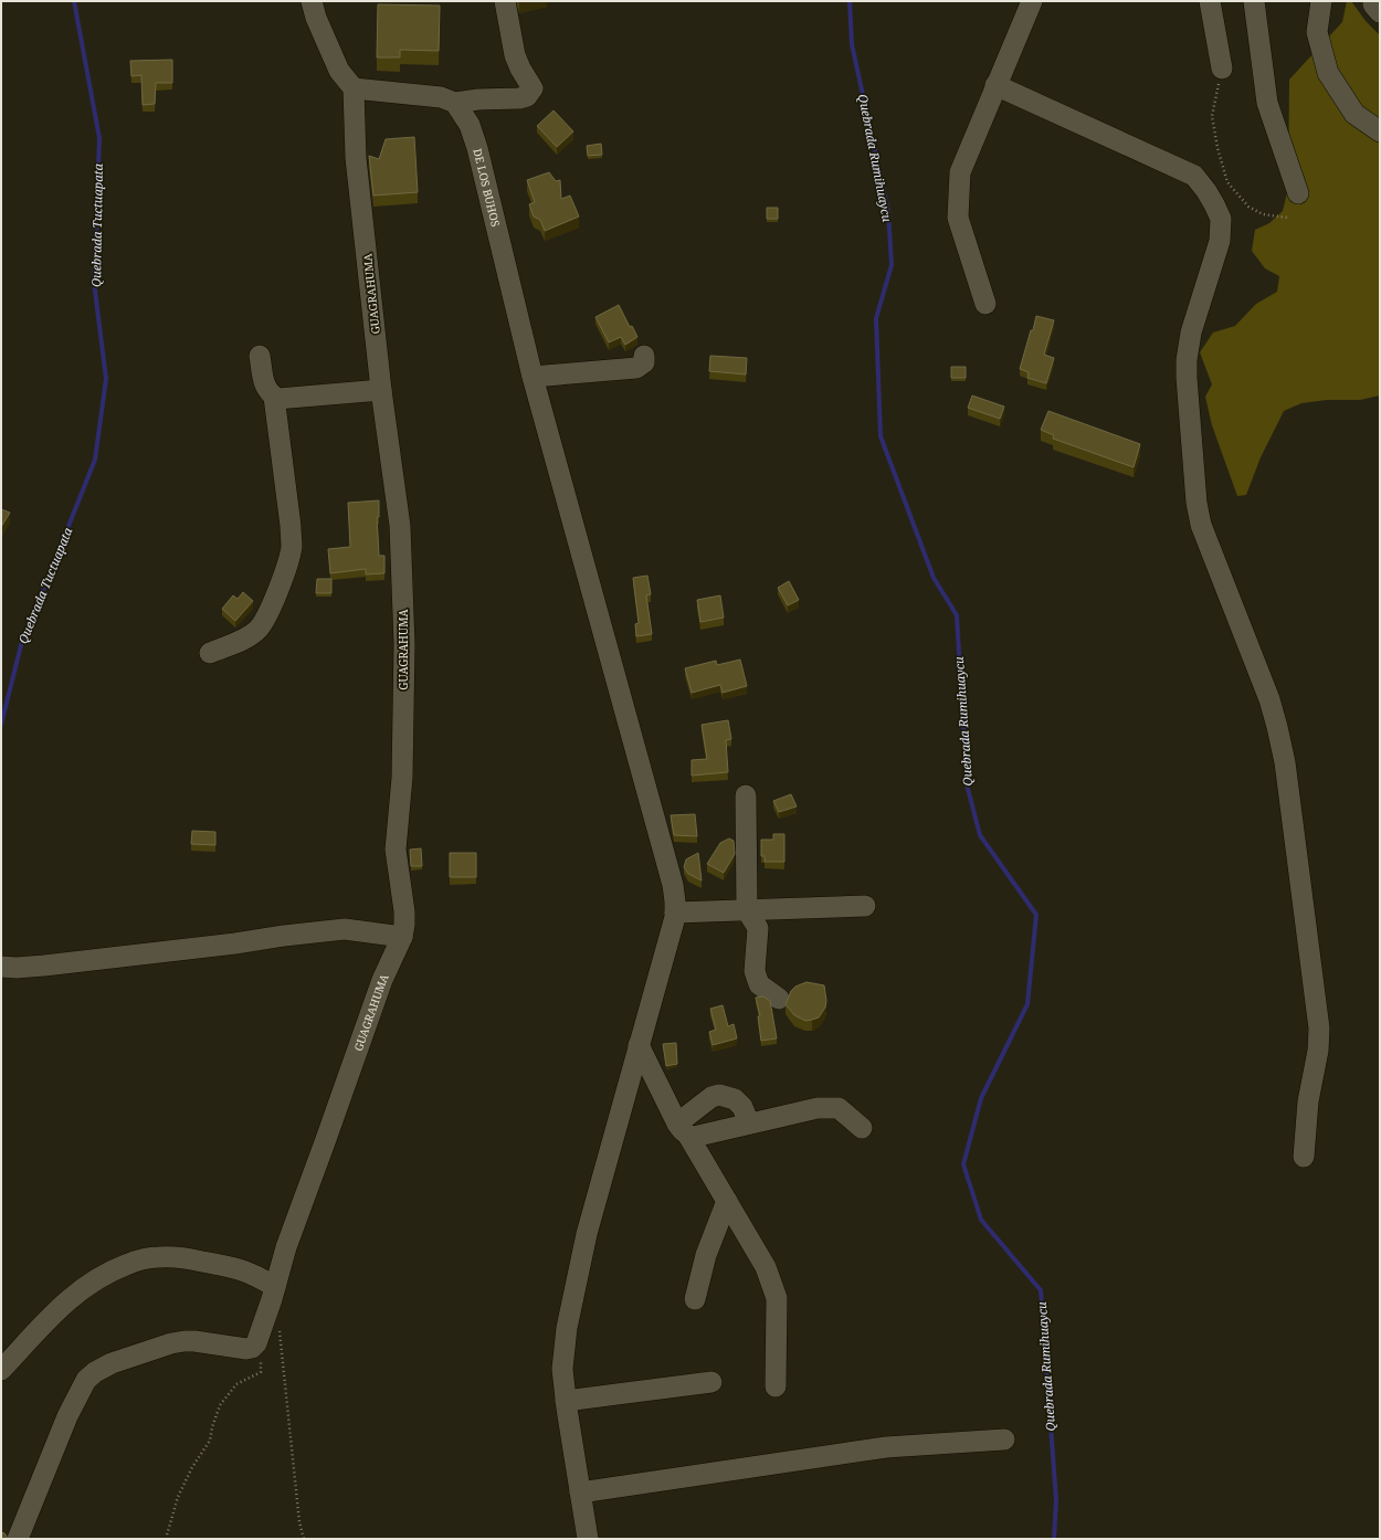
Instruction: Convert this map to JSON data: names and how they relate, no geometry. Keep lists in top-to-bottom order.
{
  "streets": {
    "street": ["DE LOS BUHOS", "GUAGRAHUMA"]
  },
  "water": ["Quebrada Rumihuaycu", "Quebrada Tuctuapata"]
}
